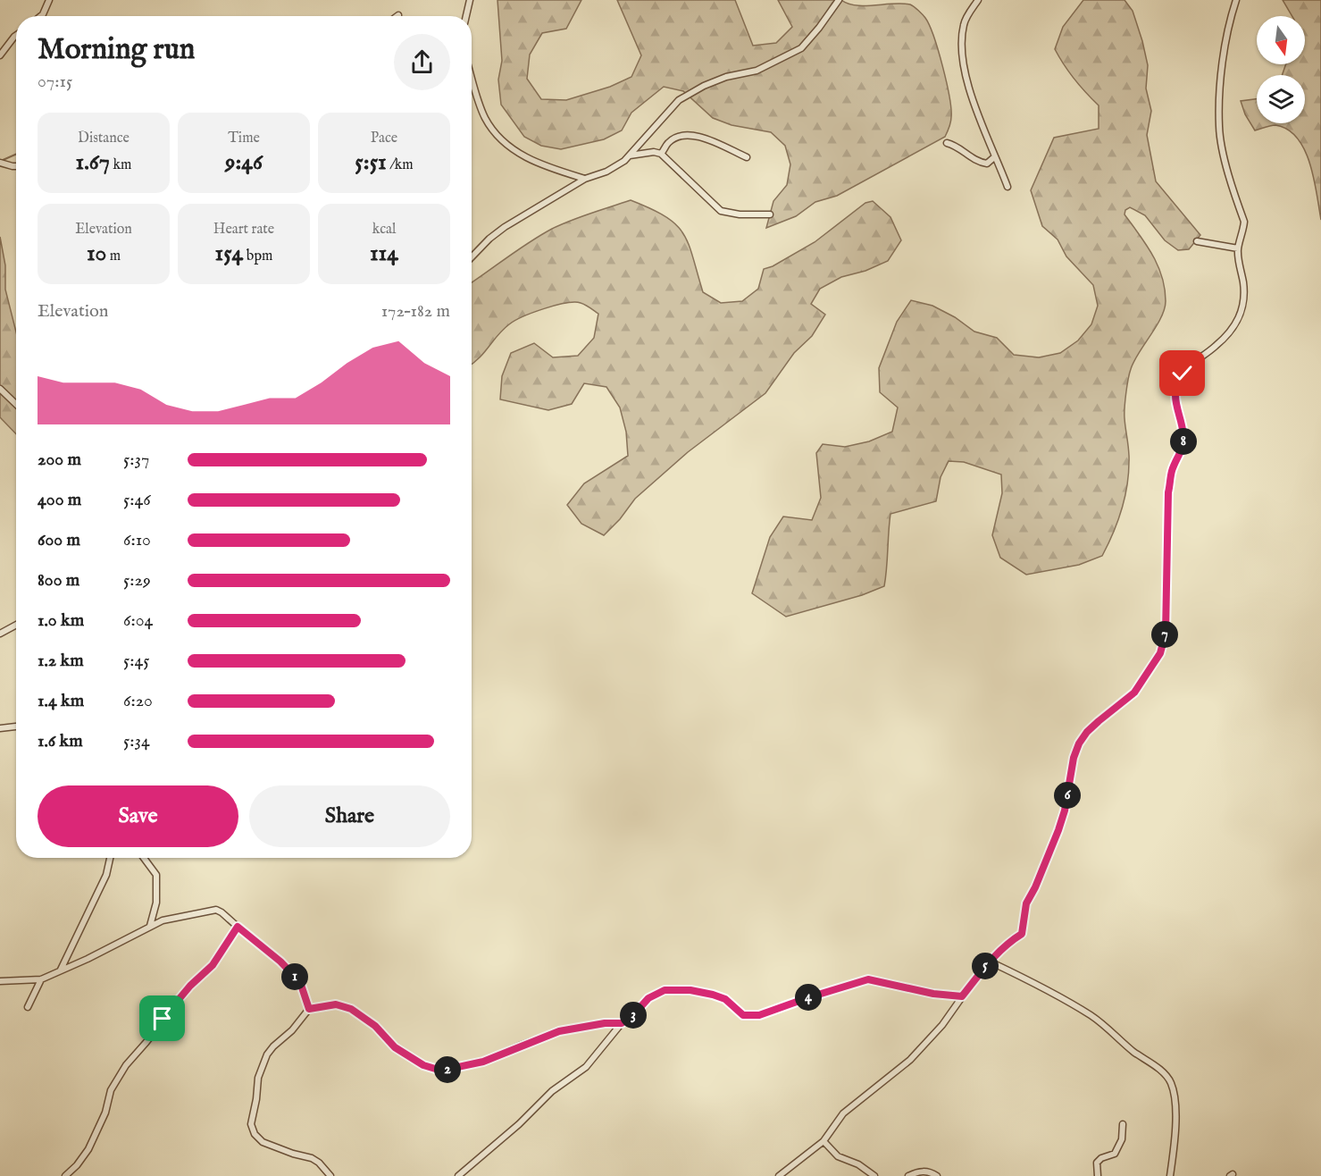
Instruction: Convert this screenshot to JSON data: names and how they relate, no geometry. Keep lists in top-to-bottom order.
{
  "north": "bottom",
  "page": {
    "heading": ["Morning run", "07:15"],
    "stats": [
      ["Distance", "1.67 km"],
      ["Time", "9:46"],
      ["Pace", "5:51 /km"],
      ["Elevation", "10 m"],
      ["Heart rate", "154 bpm"],
      ["kcal", "114"]
    ],
    "chart": ["Elevation", "172–182 m"],
    "pins": [
      "8",
      "7",
      "6",
      "5",
      "1",
      "4",
      "3",
      "2"
    ],
    "list": [
      {
        "name": "200 m",
        "note": "5:37"
      },
      {
        "name": "400 m",
        "note": "5:46"
      },
      {
        "name": "600 m",
        "note": "6:10"
      },
      {
        "name": "800 m",
        "note": "5:29"
      },
      {
        "name": "1.0 km",
        "note": "6:04"
      },
      {
        "name": "1.2 km",
        "note": "5:45"
      },
      {
        "name": "1.4 km",
        "note": "6:20"
      },
      {
        "name": "1.6 km",
        "note": "5:34"
      }
    ],
    "buttons": ["Save", "Share"]
  }
}
